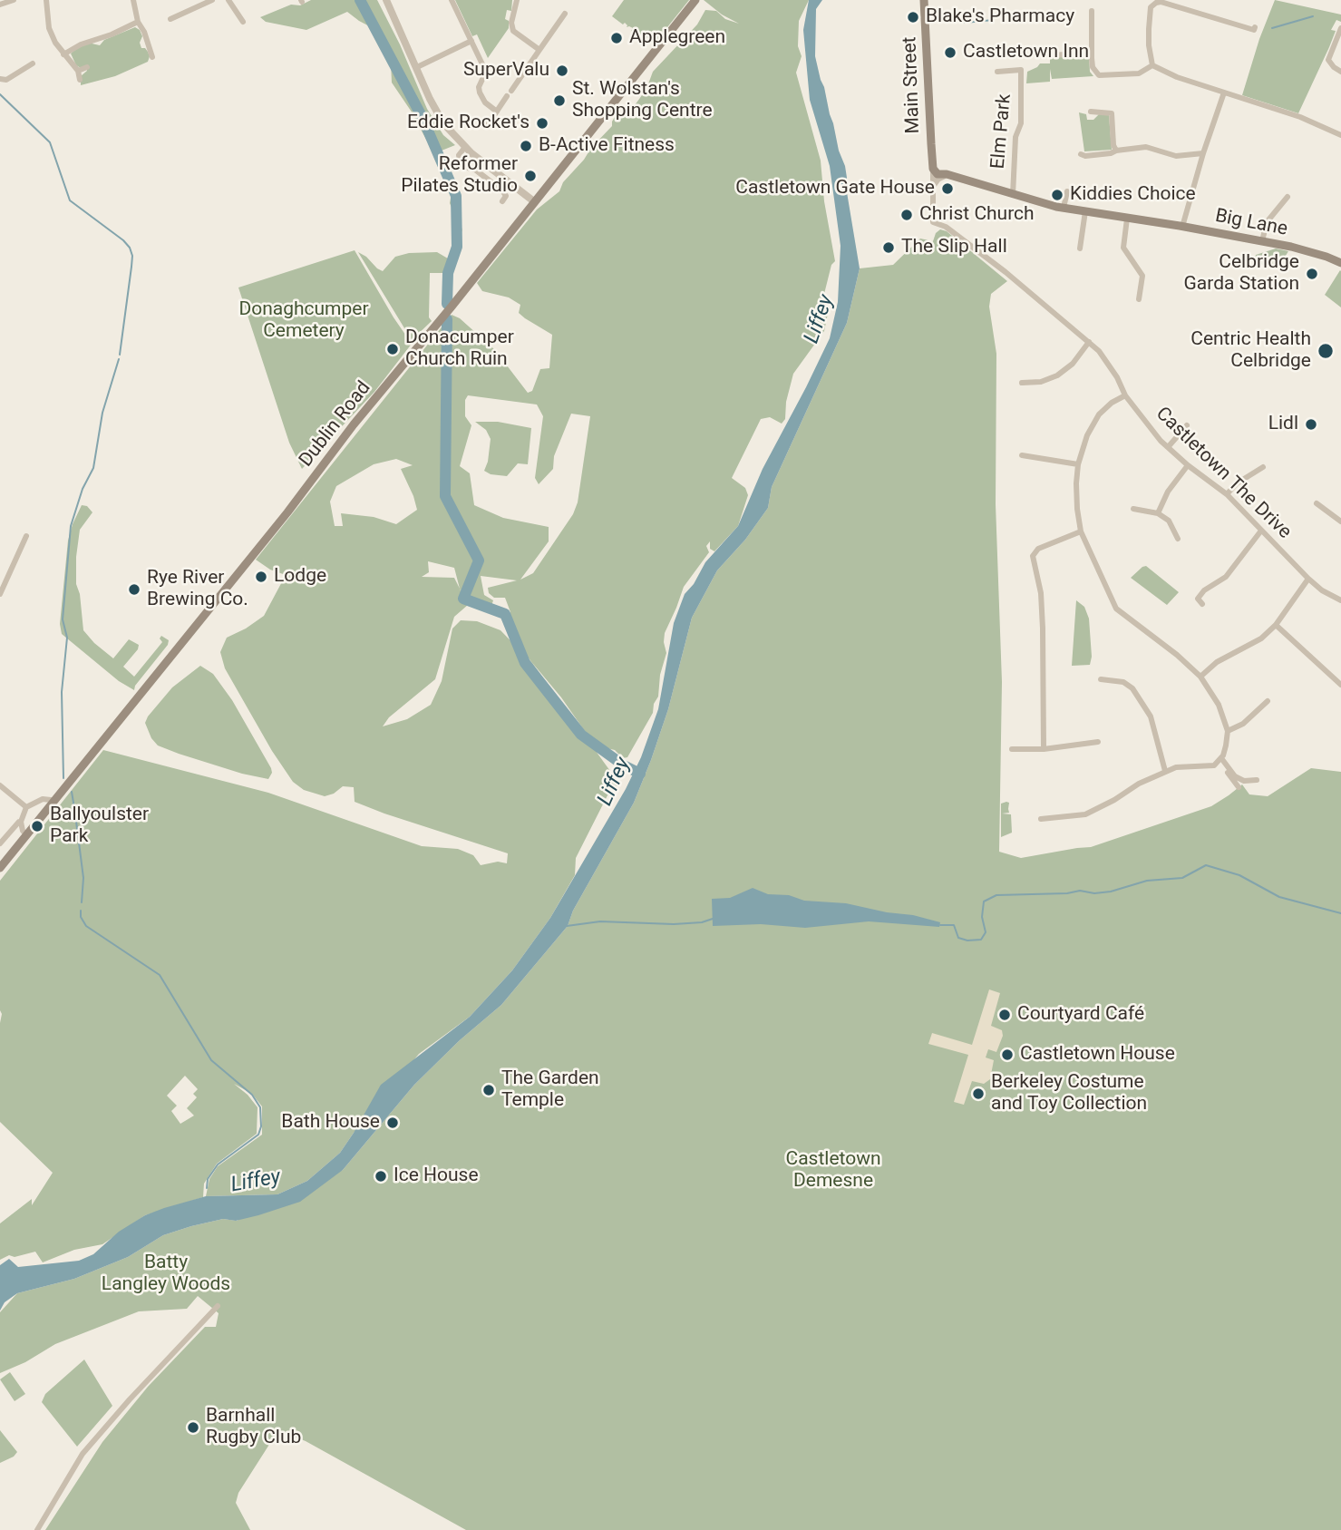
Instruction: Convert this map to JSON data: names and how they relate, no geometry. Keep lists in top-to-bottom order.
{
  "streets": {
    "main road": ["Main Street", "Big Lane", "Dublin Road"],
    "street": ["Elm Park", "Castletown The Drive"]
  },
  "crossings": [
    ["Main Street", "Big Lane"],
    ["Main Street", "Castletown The Drive"],
    ["Elm Park", "Big Lane"],
    ["Big Lane", "Castletown The Drive"]
  ],
  "water": ["Liffey"],
  "parks": ["Donaghcumper Cemetery", "Castletown Demesne", "Batty Langley Woods"],
  "places": [
    "Blake's Pharmacy",
    "Applegreen",
    "Castletown Inn",
    "SuperValu",
    "St. Wolstan's Shopping Centre",
    "Eddie Rocket's",
    "B-Active Fitness",
    "Reformer Pilates Studio",
    "Castletown Gate House",
    "Kiddies Choice",
    "Christ Church",
    "The Slip Hall",
    "Celbridge Garda Station",
    "Donacumper Church Ruin",
    "Centric Health Celbridge",
    "Lidl",
    "Lodge",
    "Rye River Brewing Co.",
    "Ballyoulster Park",
    "Courtyard Café",
    "Castletown House",
    "The Garden Temple",
    "Berkeley Costume and Toy Collection",
    "Bath House",
    "Ice House",
    "Barnhall Rugby Club"
  ]
}
